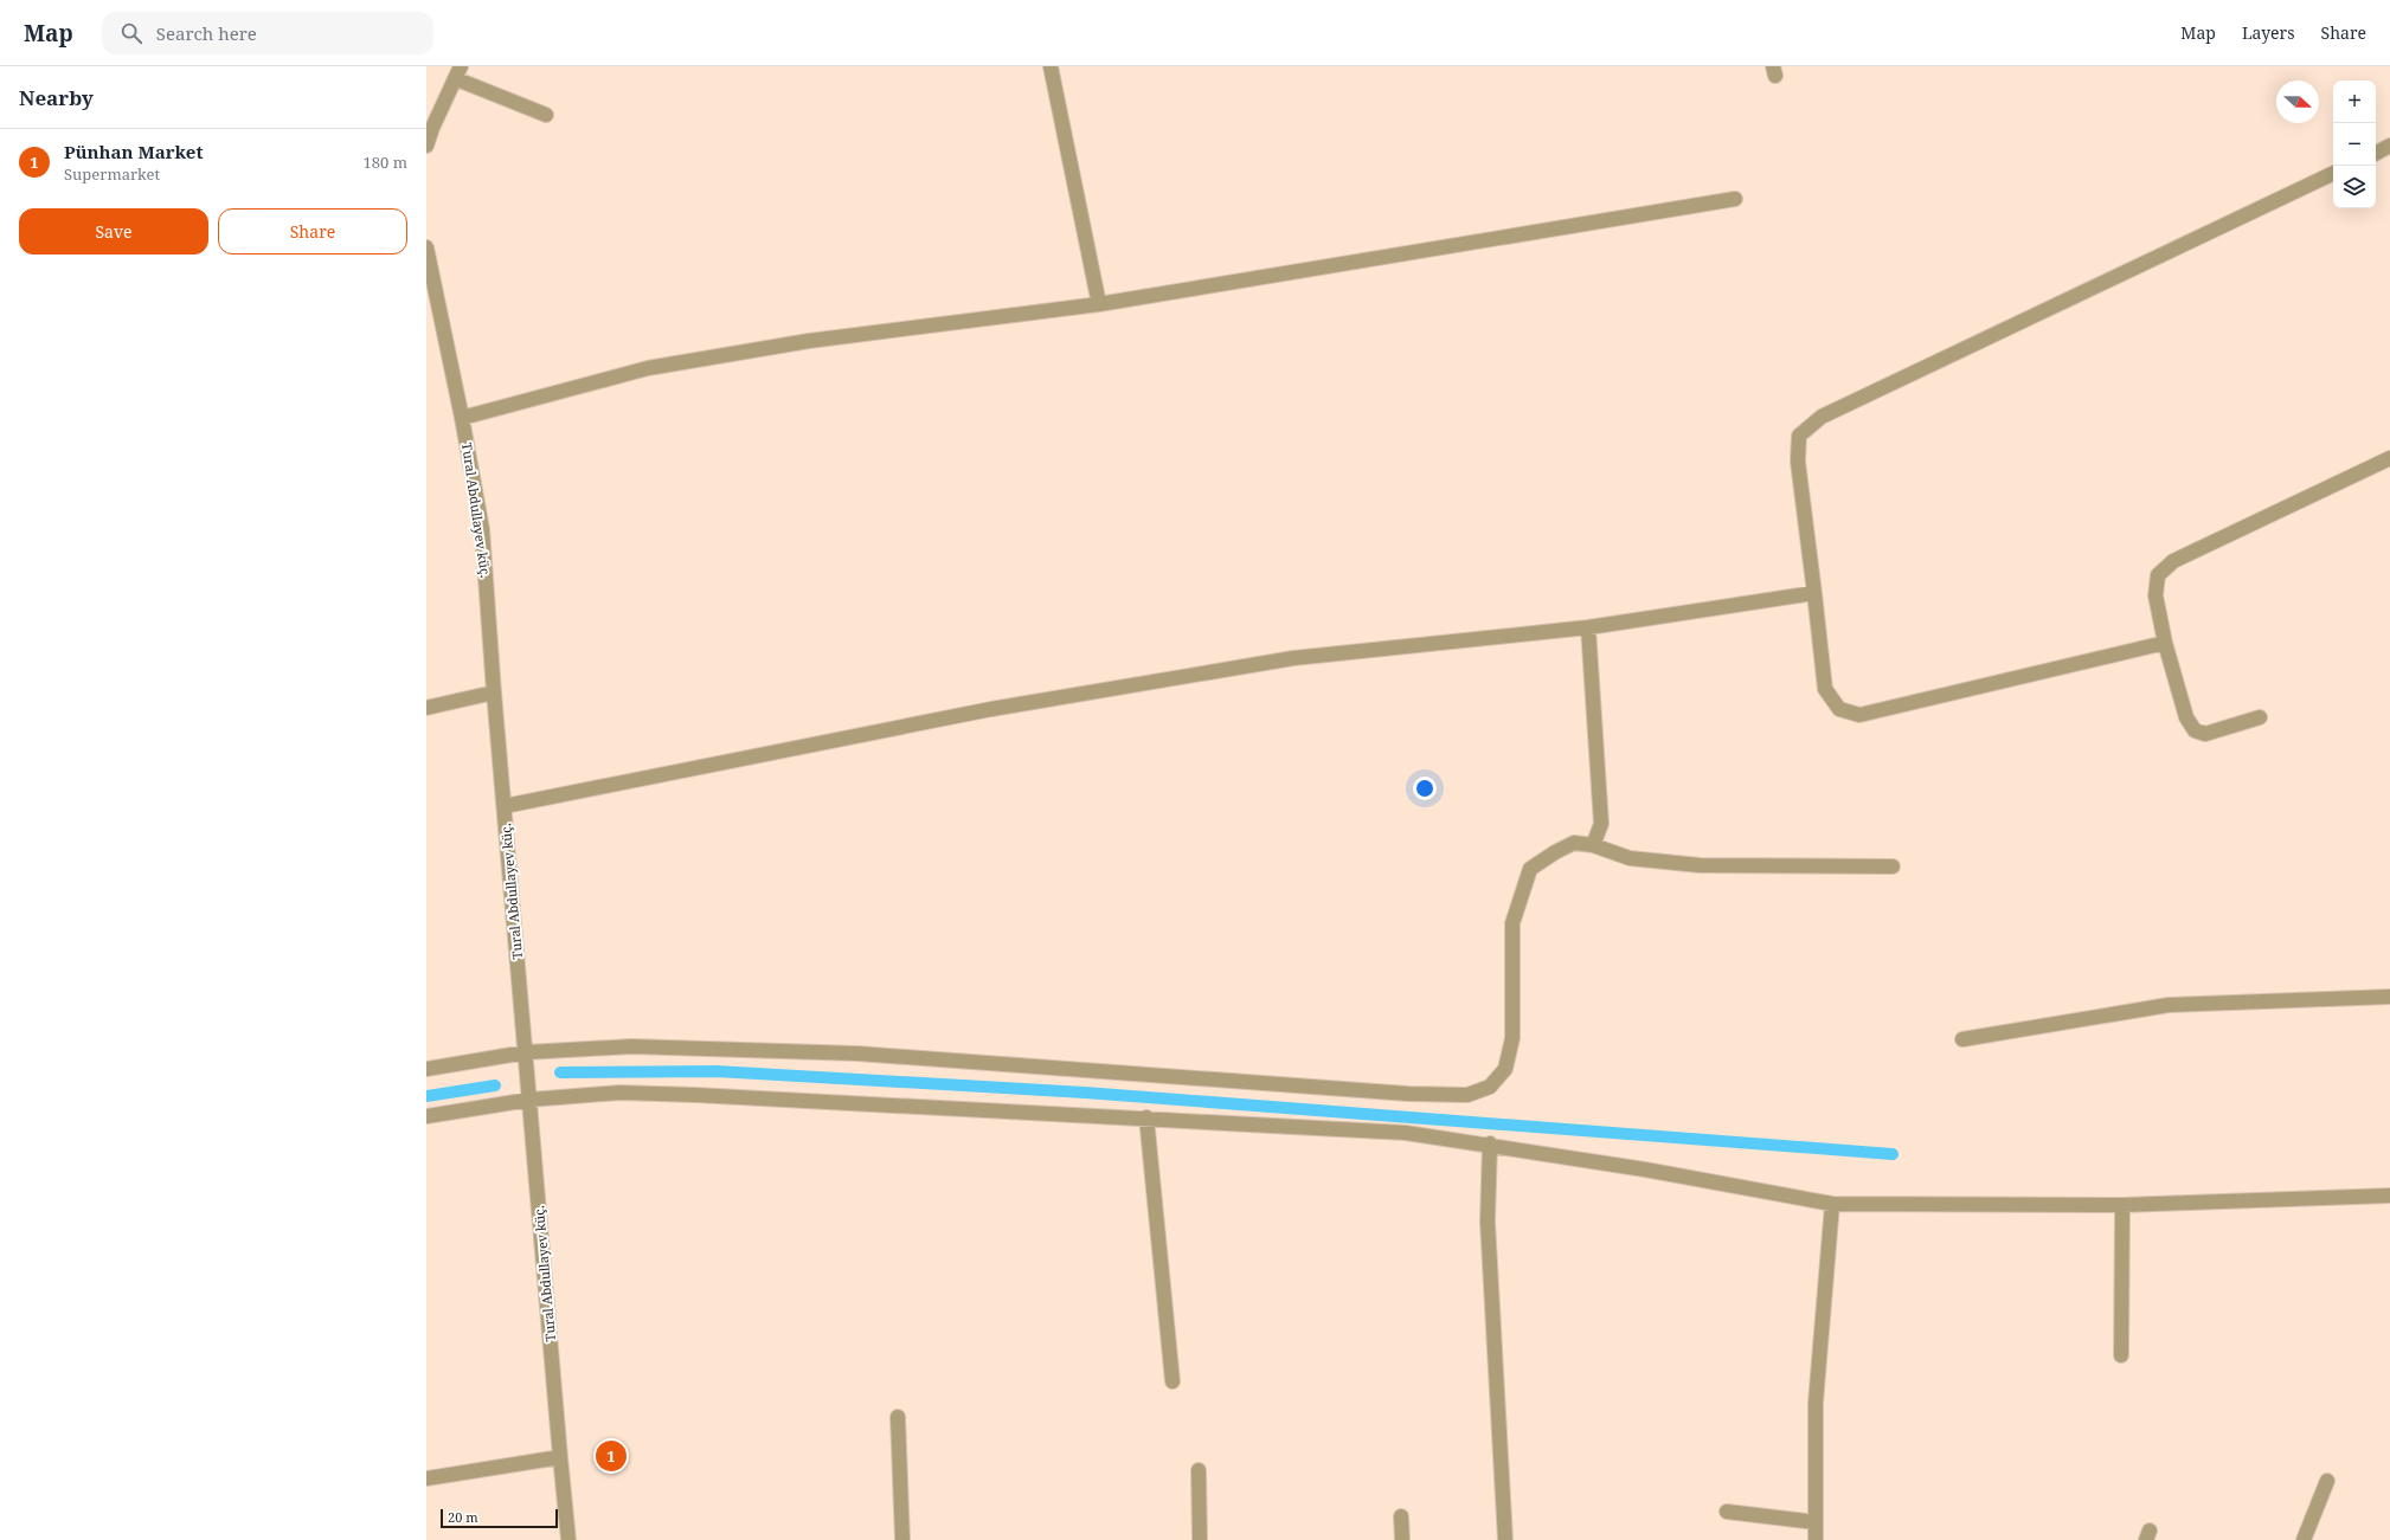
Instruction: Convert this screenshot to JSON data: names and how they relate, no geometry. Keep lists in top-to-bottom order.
{
  "streets": {
    "street": ["Tural Abdullayev küç."]
  },
  "scale_bar": "20 m",
  "north": "right",
  "page": {
    "header": "Map",
    "search": "Search here",
    "nav": ["Map", "Layers", "Share"],
    "heading": "Nearby",
    "map_buttons": ["+", "−"],
    "list": [
      {
        "mark": "1",
        "name": "Pünhan Market",
        "note": "Supermarket",
        "value": "180 m"
      }
    ],
    "buttons": ["Save", "Share"],
    "pins": "1",
    "scale": "20 m"
  }
}
